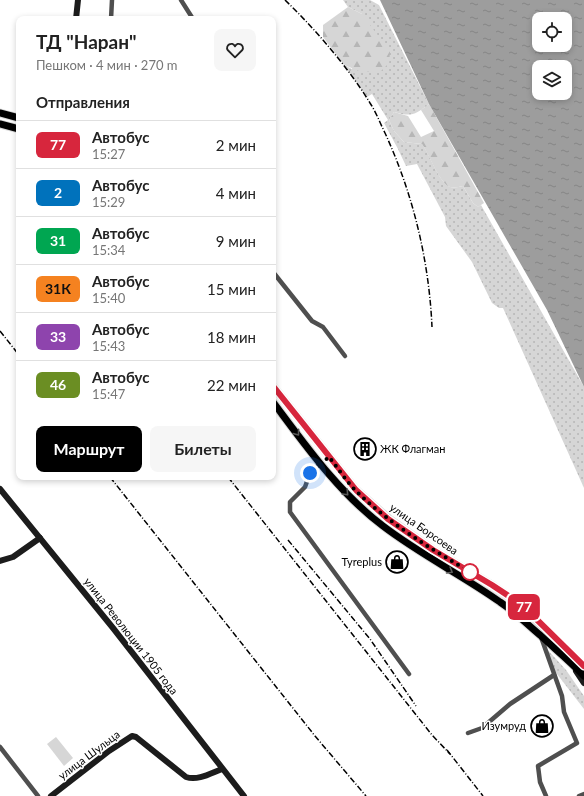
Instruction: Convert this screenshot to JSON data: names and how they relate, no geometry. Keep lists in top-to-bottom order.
{
  "streets": {
    "main road": ["улица Борсоева", "улица Революции 1905 года", "улица Шульца"]
  },
  "crossings": [
    ["улица Революции 1905 года", "улица Шульца"]
  ],
  "places": {
    "building": ["ЖК Флагман"],
    "shop": ["Tyreplus", "Изумруд"]
  },
  "lines": ["bus line 77"],
  "page": {
    "on_map": "77",
    "heading": [
      ["ТД \"Наран\"", "Пешком · 4 мин · 270 m"],
      "Отправления"
    ],
    "list": [
      {
        "mark": "77",
        "name": "Автобус",
        "note": "15:27",
        "value": "2 мин"
      },
      {
        "mark": "2",
        "name": "Автобус",
        "note": "15:29",
        "value": "4 мин"
      },
      {
        "mark": "31",
        "name": "Автобус",
        "note": "15:34",
        "value": "9 мин"
      },
      {
        "mark": "31К",
        "name": "Автобус",
        "note": "15:40",
        "value": "15 мин"
      },
      {
        "mark": "33",
        "name": "Автобус",
        "note": "15:43",
        "value": "18 мин"
      },
      {
        "mark": "46",
        "name": "Автобус",
        "note": "15:47",
        "value": "22 мин"
      }
    ],
    "buttons": ["Маршрут", "Билеты"]
  }
}
